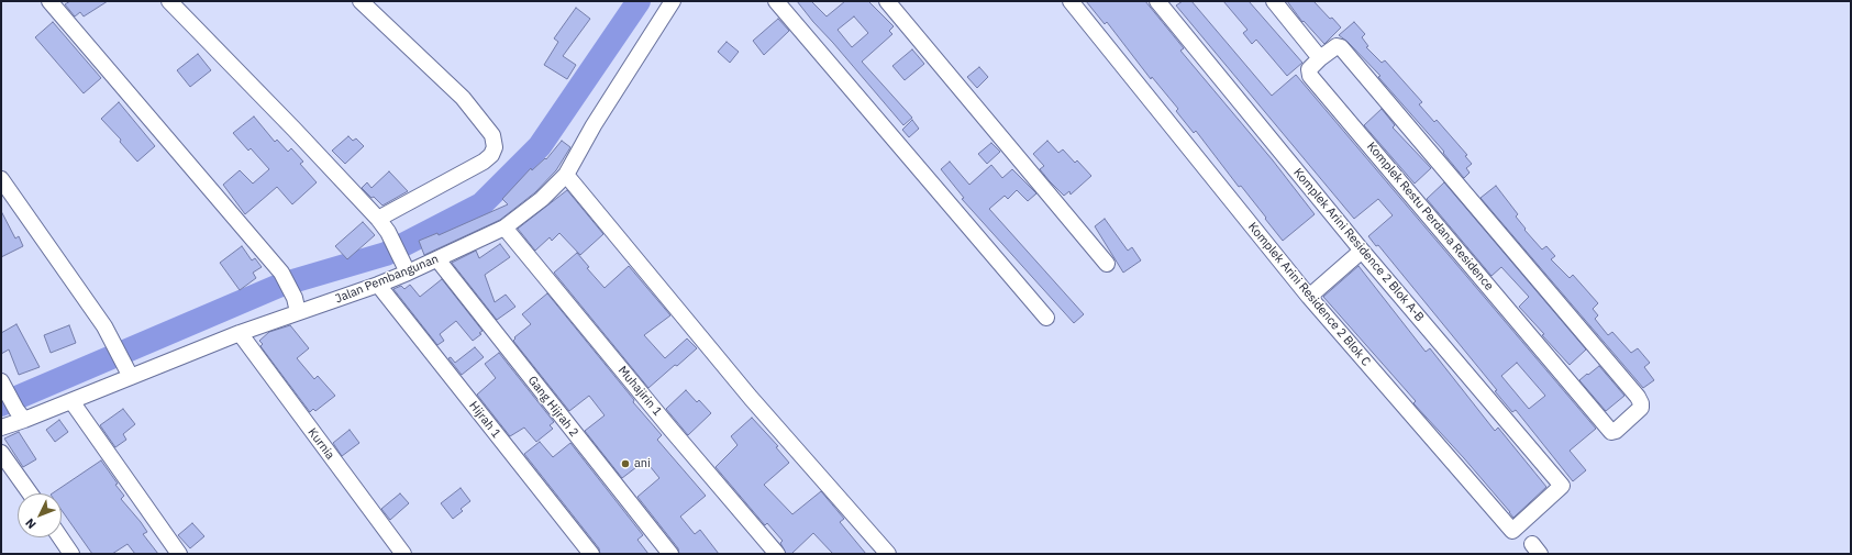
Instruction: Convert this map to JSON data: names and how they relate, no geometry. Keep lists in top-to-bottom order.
{
  "streets": {
    "street": [
      "Komplek Restu Perdana Residence",
      "Komplek Arini Residence 2 Blok A-B",
      "Jalan Pembangunan",
      "Komplek Arini Residence 2 Blok C",
      "Muhajirin 1",
      "Gang Hijrah 2",
      "Hijrah 1",
      "Kurnia"
    ]
  },
  "crossings": [
    ["Komplek Arini Residence 2 Blok A-B", "Komplek Arini Residence 2 Blok C"],
    ["Jalan Pembangunan", "Muhajirin 1"],
    ["Jalan Pembangunan", "Gang Hijrah 2"],
    ["Jalan Pembangunan", "Hijrah 1"],
    ["Jalan Pembangunan", "Kurnia"]
  ],
  "places": ["ani"],
  "north": "bottom left"
}
